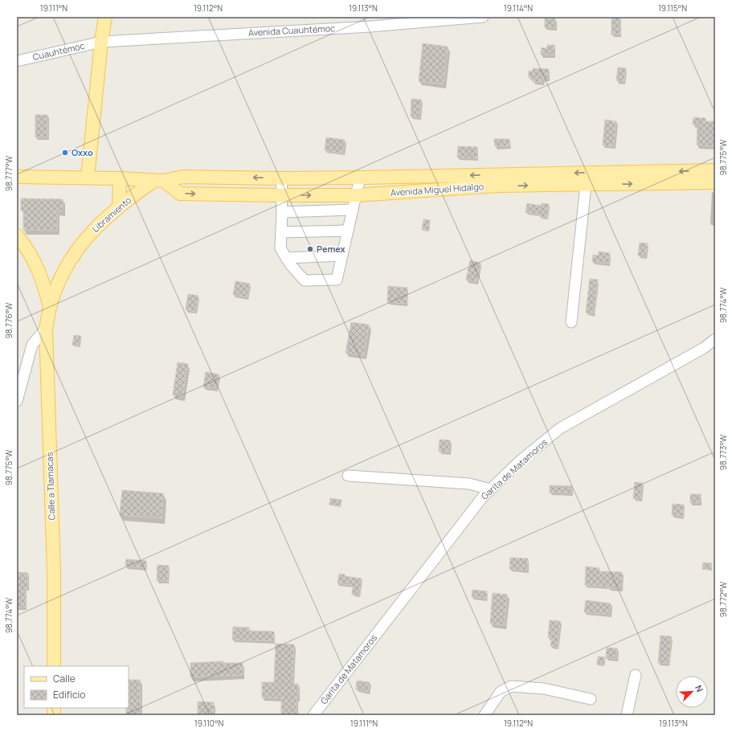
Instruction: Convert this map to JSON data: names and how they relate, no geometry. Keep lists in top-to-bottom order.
{
  "streets": {
    "main road": ["Avenida Miguel Hidalgo", "Libramiento", "Calle a Tlamacas"],
    "street": ["Avenida Cuauhtémoc", "Cuauhtémoc", "Garita de Matamoros"]
  },
  "crossings": [
    ["Avenida Cuauhtémoc", "Cuauhtémoc"],
    ["Avenida Miguel Hidalgo", "Libramiento"],
    ["Libramiento", "Calle a Tlamacas"]
  ],
  "places": ["Oxxo", "Pemex"],
  "legend": ["Calle", "Edificio"],
  "north": "top right",
  "coordinates": [
    "19.111°N",
    "19.112°N",
    "19.113°N",
    "19.114°N",
    "19.115°N",
    "98.775°W",
    "98.777°W",
    "98.774°W",
    "98.776°W",
    "98.773°W",
    "98.772°W",
    "19.110°N"
  ]
}
